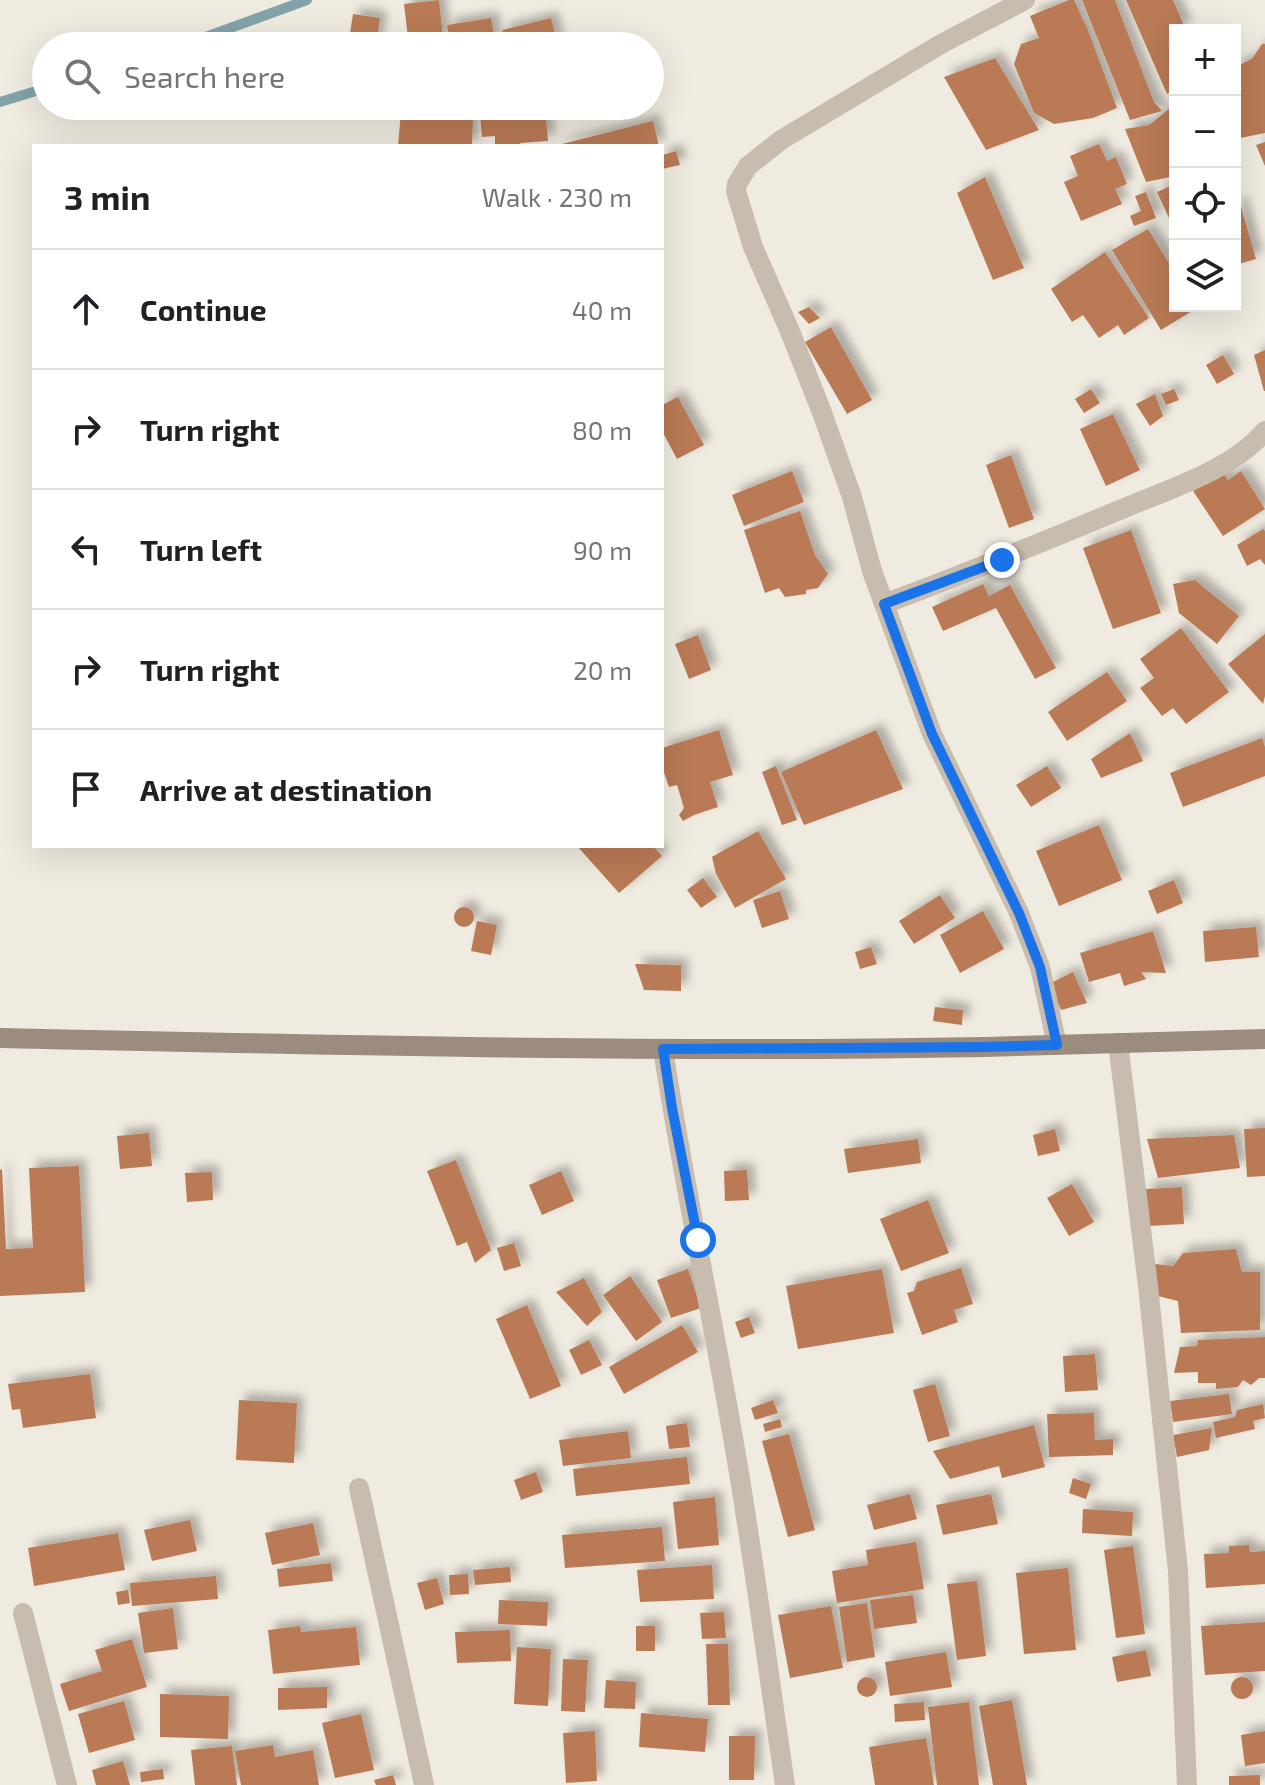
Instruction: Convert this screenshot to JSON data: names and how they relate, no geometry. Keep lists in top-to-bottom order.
{
  "page": {
    "map_buttons": ["+", "−"],
    "search": "Search here",
    "heading": ["3 min", "Walk · 230 m"],
    "list": [
      ["Continue", "40 m"],
      ["Turn right", "80 m"],
      ["Turn left", "90 m"],
      ["Turn right", "20 m"],
      "Arrive at destination"
    ]
  }
}
